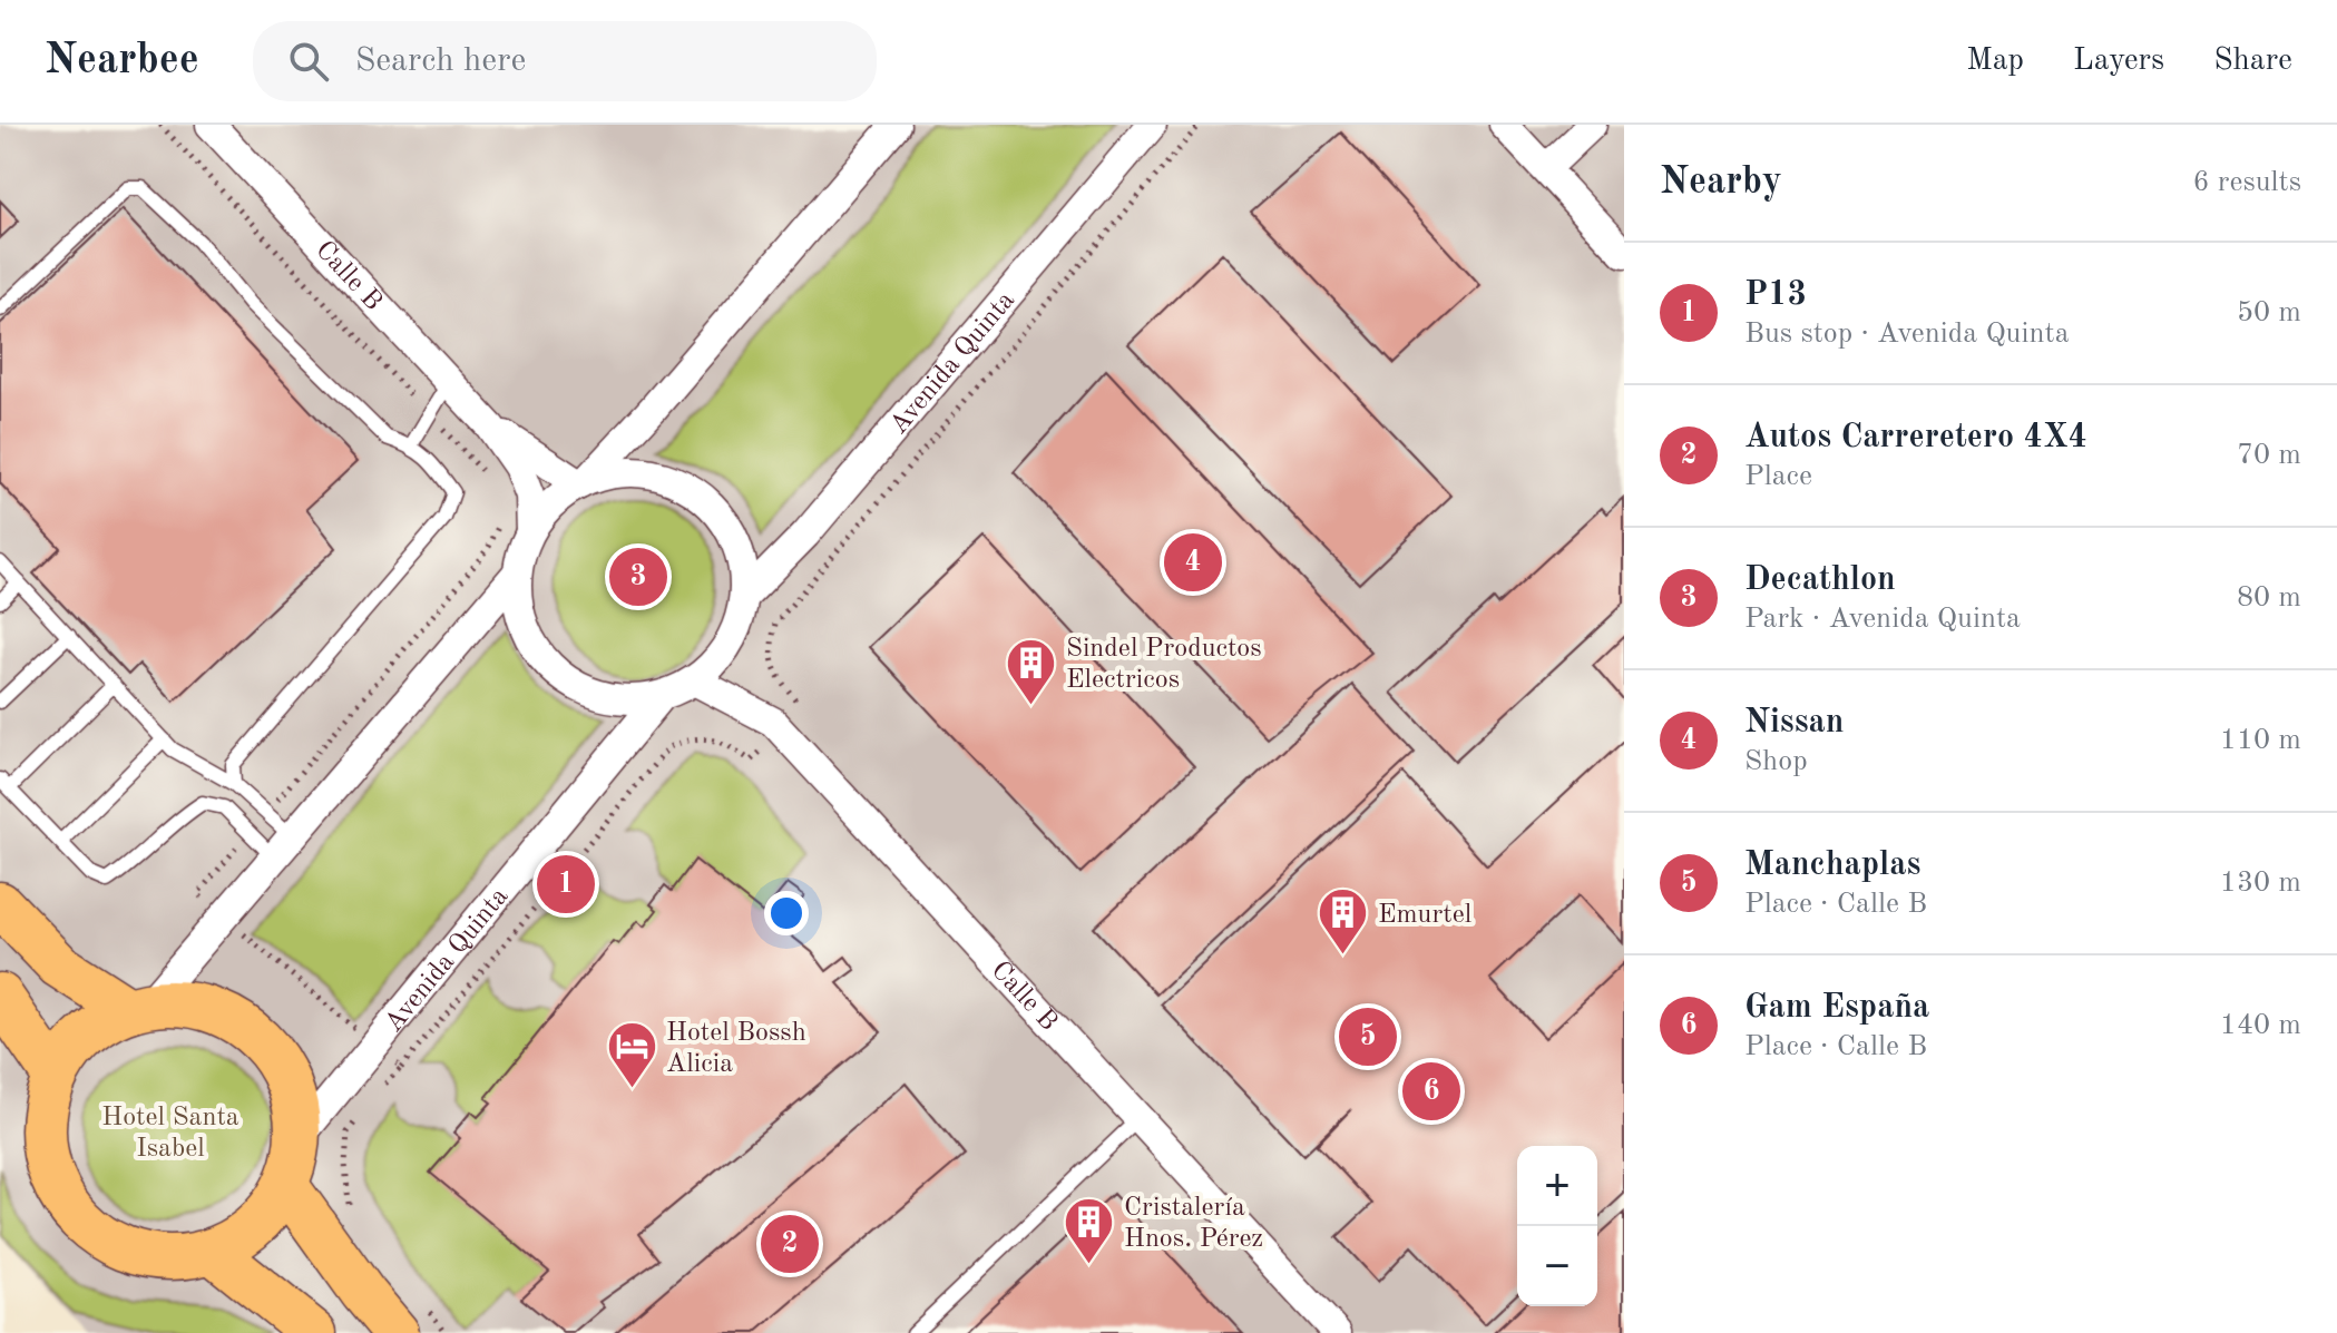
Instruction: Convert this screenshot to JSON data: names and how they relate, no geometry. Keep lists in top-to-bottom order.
{
  "streets": {
    "street": ["Calle B", "Avenida Quinta"]
  },
  "crossings": [
    ["Calle B", "Avenida Quinta"]
  ],
  "parks": ["Hotel Santa Isabel"],
  "places": {
    "building": ["Sindel Productos Electricos", "Emurtel", "Cristalería Hnos. Pérez"],
    "hotel": ["Hotel Bossh Alicia"]
  },
  "page": {
    "header": "Nearbee",
    "search": "Search here",
    "nav": ["Map", "Layers", "Share"],
    "heading": ["Nearby", "6 results"],
    "list": [
      {
        "mark": "1",
        "name": "P13",
        "note": "Bus stop · Avenida Quinta",
        "value": "50 m"
      },
      {
        "mark": "2",
        "name": "Autos Carreretero 4X4",
        "note": "Place",
        "value": "70 m"
      },
      {
        "mark": "3",
        "name": "Decathlon",
        "note": "Park · Avenida Quinta",
        "value": "80 m"
      },
      {
        "mark": "4",
        "name": "Nissan",
        "note": "Shop",
        "value": "110 m"
      },
      {
        "mark": "5",
        "name": "Manchaplas",
        "note": "Place · Calle B",
        "value": "130 m"
      },
      {
        "mark": "6",
        "name": "Gam España",
        "note": "Place · Calle B",
        "value": "140 m"
      }
    ],
    "pins": [
      "4",
      "3",
      "1",
      "5",
      "6",
      "2"
    ],
    "map_buttons": ["+", "−"]
  }
}
